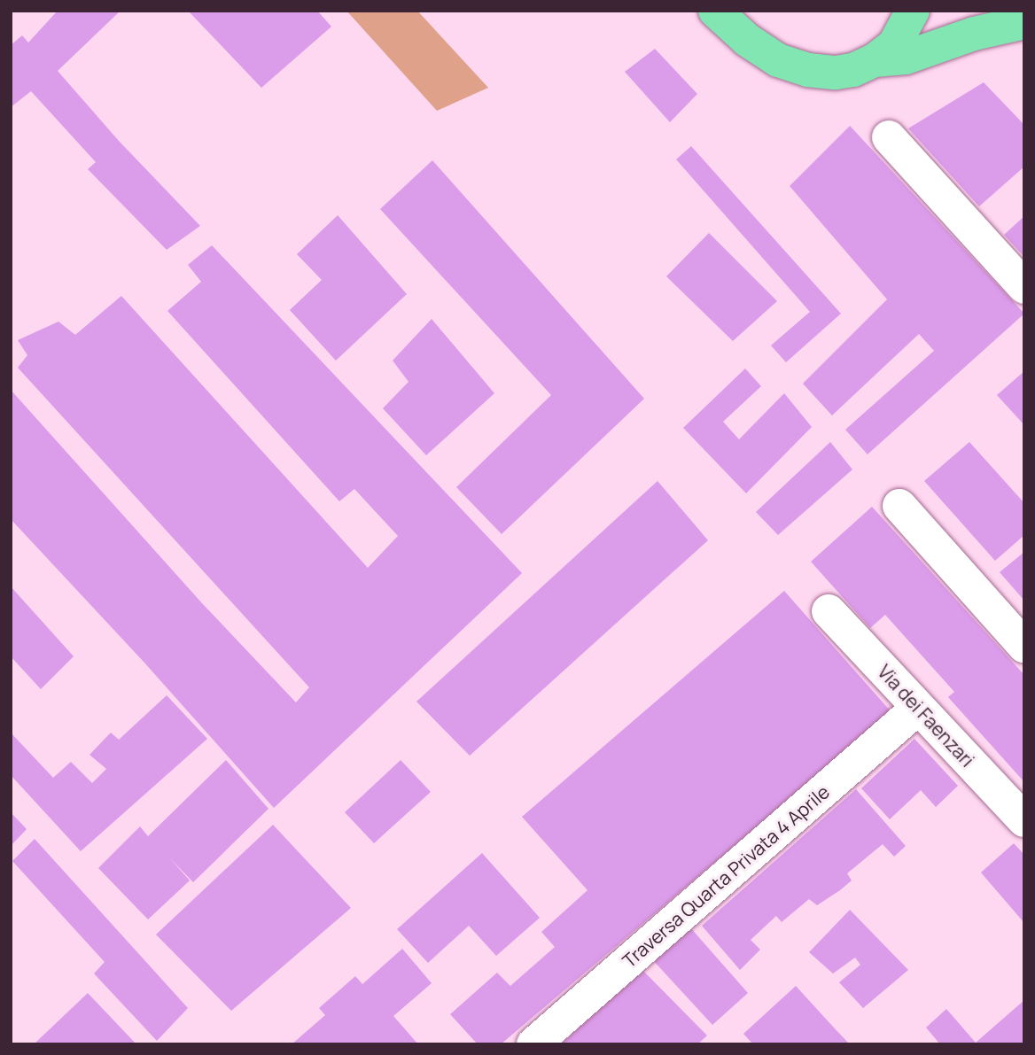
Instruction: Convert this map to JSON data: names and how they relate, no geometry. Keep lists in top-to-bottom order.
{
  "streets": {
    "street": ["Via dei Faenzari", "Traversa Quarta Privata 4 Aprile"]
  },
  "crossings": [
    ["Via dei Faenzari", "Traversa Quarta Privata 4 Aprile"]
  ]
}
